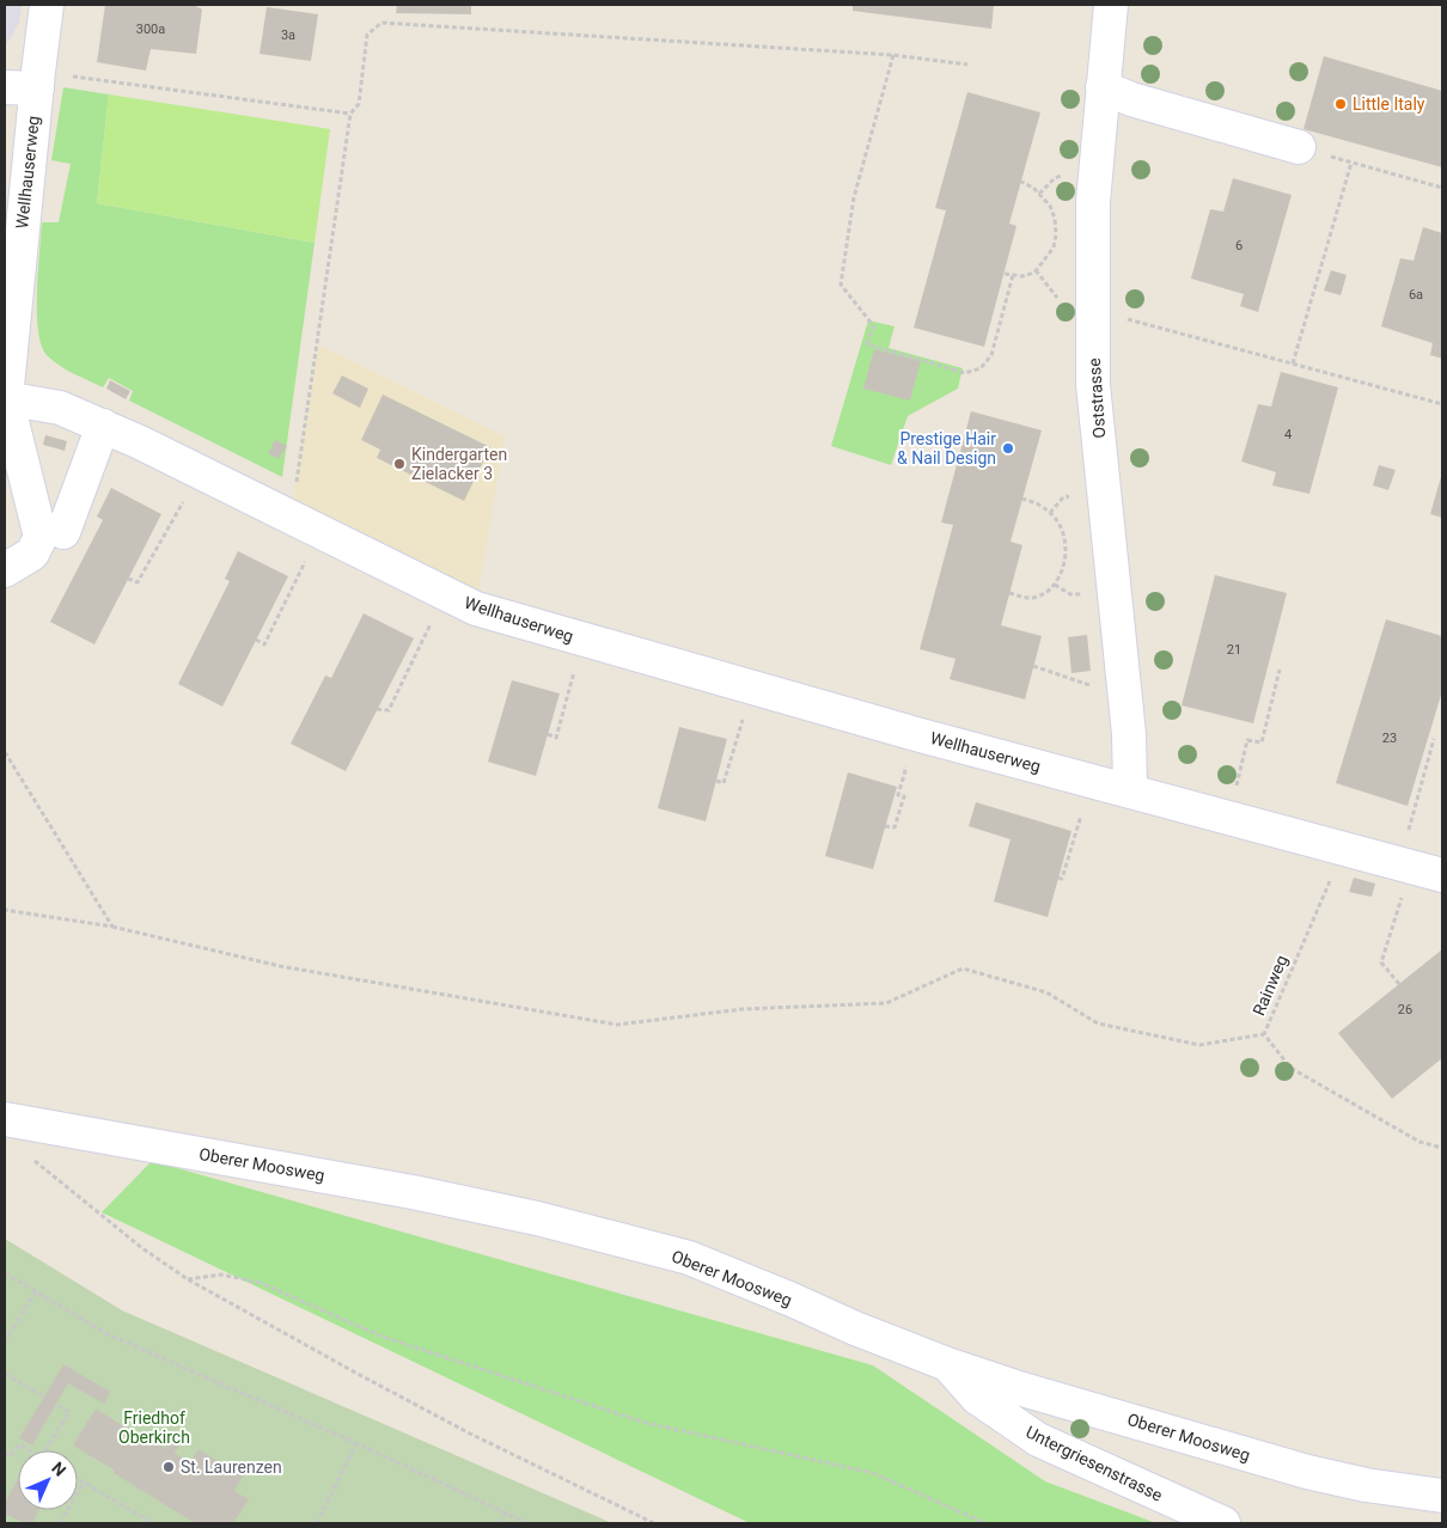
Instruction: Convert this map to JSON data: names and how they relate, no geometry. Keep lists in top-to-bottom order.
{
  "streets": {
    "street": [
      "Wellhauserweg",
      "Oststrasse",
      "Oberer Moosweg",
      "Untergriesenstrasse"
    ],
    "path": ["Rainweg"]
  },
  "crossings": [
    ["Wellhauserweg", "Oststrasse"],
    ["Wellhauserweg", "Rainweg"],
    ["Oberer Moosweg", "Untergriesenstrasse"]
  ],
  "parks": ["Friedhof Oberkirch"],
  "places": [
    "Little Italy",
    "Prestige Hair & Nail Design",
    "Kindergarten Zielacker 3",
    "St. Laurenzen"
  ],
  "house_numbers": [
    "300a",
    "3a",
    "6",
    "6a",
    "4",
    "21",
    "23",
    "26"
  ],
  "north": "top right"
}
